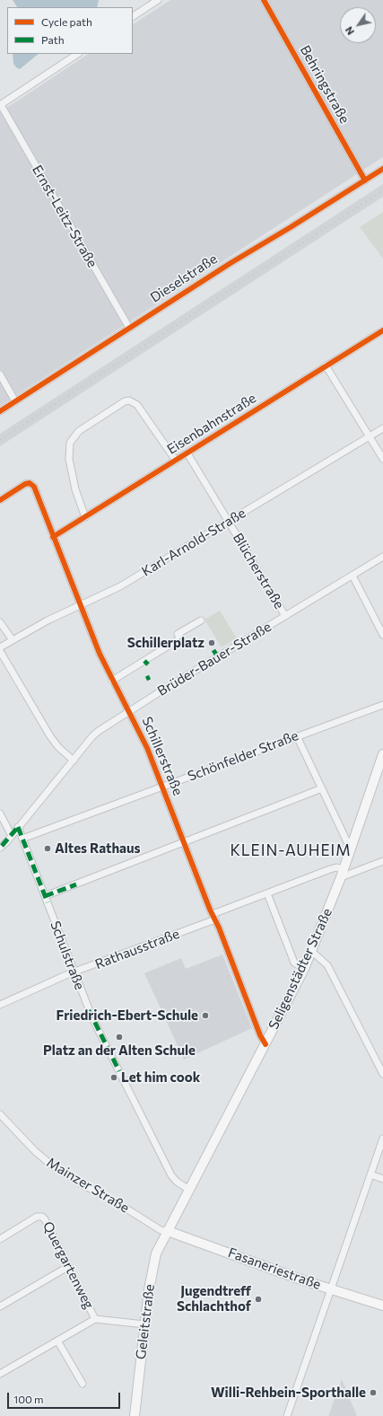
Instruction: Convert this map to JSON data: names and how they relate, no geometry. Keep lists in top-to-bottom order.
{
  "streets": {
    "main road": ["Seligenstädter Straße", "Fasaneriestraße", "Geleitstraße"],
    "street": [
      "Behringstraße",
      "Ernst-Leitz-Straße",
      "Dieselstraße",
      "Eisenbahnstraße",
      "Karl-Arnold-Straße",
      "Blücherstraße",
      "Brüder-Bauer-Straße",
      "Schillerstraße",
      "Schönfelder Straße",
      "Rathausstraße",
      "Schulstraße",
      "Mainzer Straße",
      "Quergartenweg"
    ]
  },
  "crossings": [
    ["Behringstraße", "Dieselstraße"],
    ["Ernst-Leitz-Straße", "Dieselstraße"],
    ["Eisenbahnstraße", "Blücherstraße"],
    ["Eisenbahnstraße", "Schillerstraße"],
    ["Karl-Arnold-Straße", "Blücherstraße"],
    ["Karl-Arnold-Straße", "Schillerstraße"],
    ["Blücherstraße", "Brüder-Bauer-Straße"],
    ["Brüder-Bauer-Straße", "Schillerstraße"],
    ["Brüder-Bauer-Straße", "Schulstraße"],
    ["Schillerstraße", "Schönfelder Straße"],
    ["Schillerstraße", "Rathausstraße"],
    ["Schillerstraße", "Seligenstädter Straße"],
    ["Schönfelder Straße", "Schulstraße"],
    ["Rathausstraße", "Schulstraße"],
    ["Rathausstraße", "Seligenstädter Straße"],
    ["Schulstraße", "Seligenstädter Straße"],
    ["Seligenstädter Straße", "Mainzer Straße"],
    ["Seligenstädter Straße", "Fasaneriestraße"],
    ["Seligenstädter Straße", "Geleitstraße"],
    ["Mainzer Straße", "Fasaneriestraße"],
    ["Mainzer Straße", "Geleitstraße"],
    ["Fasaneriestraße", "Geleitstraße"]
  ],
  "districts": ["KLEIN-AUHEIM"],
  "places": [
    "Schillerplatz",
    "Altes Rathaus",
    "Friedrich-Ebert-Schule",
    "Platz an der Alten Schule",
    "Let him cook",
    "Jugendtreff Schlachthof",
    "Willi-Rehbein-Sporthalle"
  ],
  "legend": ["Cycle path", "Path"],
  "scale_bar": "100 m",
  "north": "bottom left"
}
